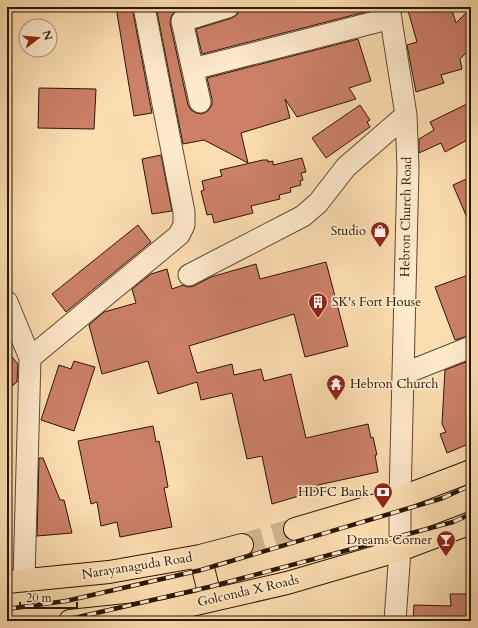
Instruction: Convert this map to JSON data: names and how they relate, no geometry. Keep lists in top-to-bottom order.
{
  "streets": {
    "main road": ["Narayanaguda Road", "Golconda X Roads"],
    "street": ["Hebron Church Road"]
  },
  "crossings": [
    ["Hebron Church Road", "Golconda X Roads"]
  ],
  "places": {
    "shop": ["Studio"],
    "building": ["SK's Fort House"],
    "temple": ["Hebron Church"],
    "bank": ["HDFC Bank"],
    "bar": ["Dreams Corner"]
  },
  "scale_bar": "20 m",
  "north": "right"
}
